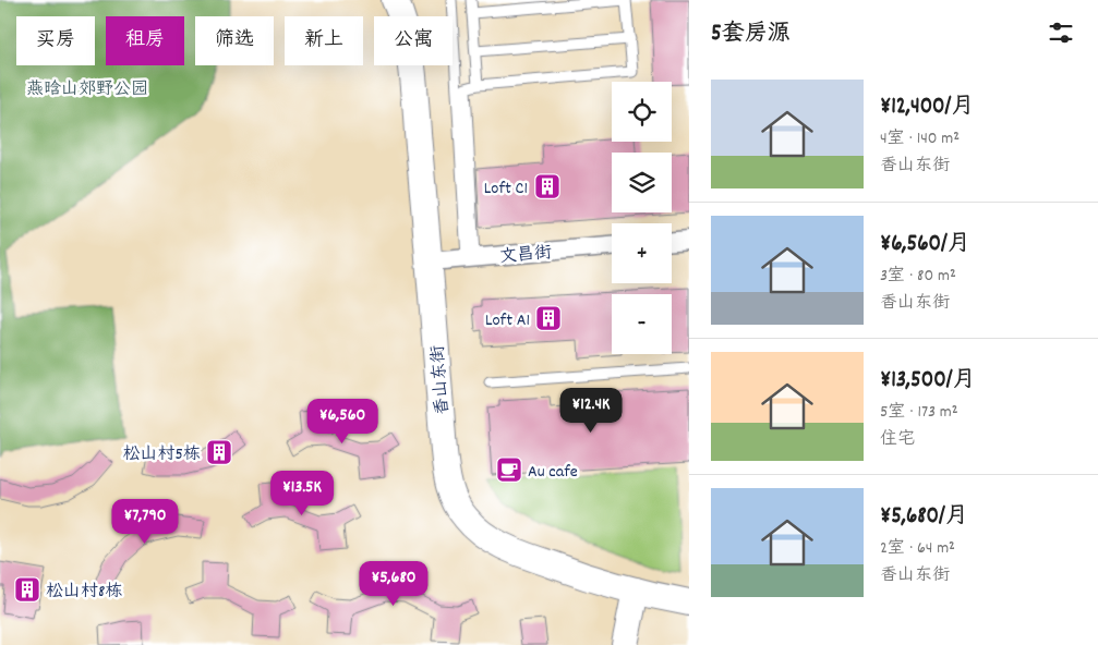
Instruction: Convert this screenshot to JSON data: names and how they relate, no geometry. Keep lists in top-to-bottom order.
{
  "streets": {
    "street": ["文昌街", "香山东街"]
  },
  "crossings": [
    ["文昌街", "香山东街"]
  ],
  "parks": ["燕晗山郊野公园"],
  "places": {
    "building": [
      "Loft C1",
      "Loft A1",
      "松山村5栋",
      "松山村8栋"
    ],
    "cafe": ["Au cafe"]
  },
  "page": {
    "heading": "5套房源",
    "chip": [
      "买房",
      "租房",
      "筛选",
      "新上",
      "公寓"
    ],
    "list": [
      {
        "name": "¥12,400/月",
        "note": "4室 · 140 m² · 香山东街"
      },
      {
        "name": "¥6,560/月",
        "note": "3室 · 80 m² · 香山东街"
      },
      {
        "name": "¥13,500/月",
        "note": "5室 · 173 m² · 住宅"
      },
      {
        "name": "¥5,680/月",
        "note": "2室 · 64 m² · 香山东街"
      }
    ],
    "map_buttons": ["+", "−"],
    "price": [
      "¥12.4K",
      "¥6,560",
      "¥13.5K",
      "¥7,790",
      "¥5,680"
    ]
  }
}
